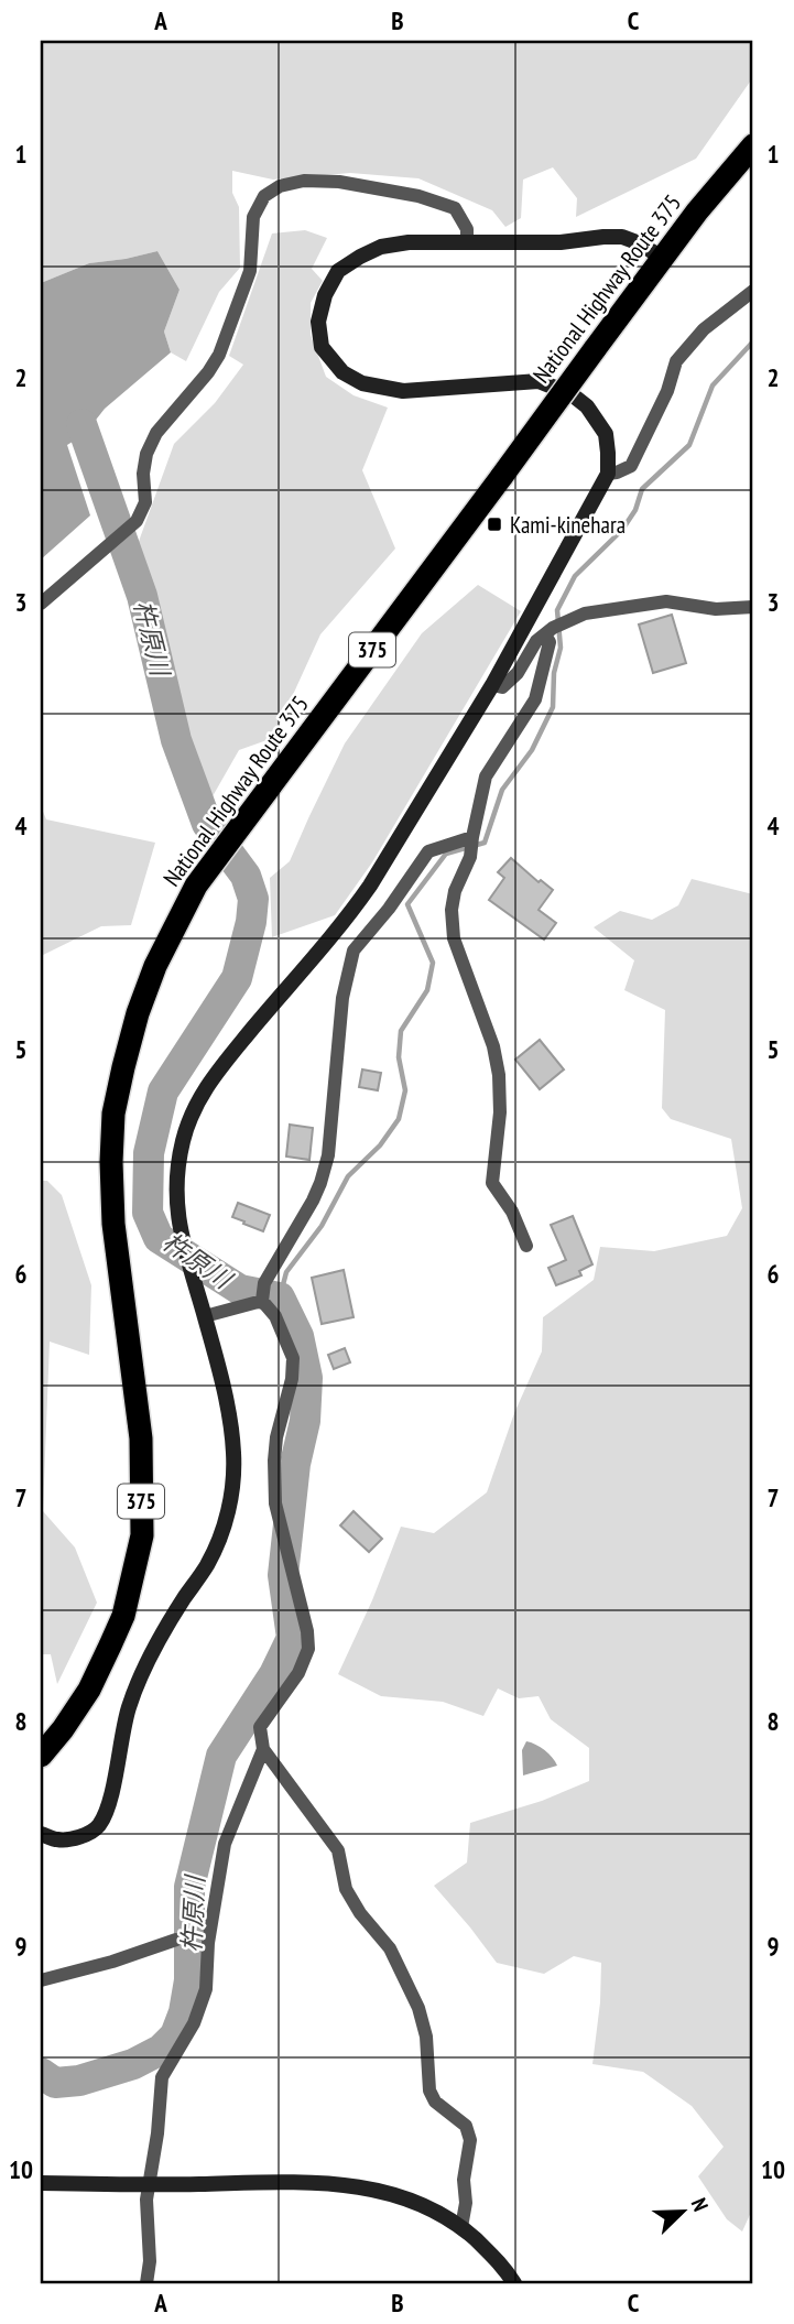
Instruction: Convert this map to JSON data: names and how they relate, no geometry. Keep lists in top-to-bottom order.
{
  "streets": {
    "highway": ["National Highway Route 375", "375"]
  },
  "water": ["杵原川"],
  "places": {
    "transit": ["Kami-kinehara"]
  },
  "north": "top right",
  "grid": {
    "columns": ["A", "B", "C"],
    "rows": [
      "1",
      "2",
      "3",
      "4",
      "5",
      "6",
      "7",
      "8",
      "9",
      "10"
    ]
  }
}
